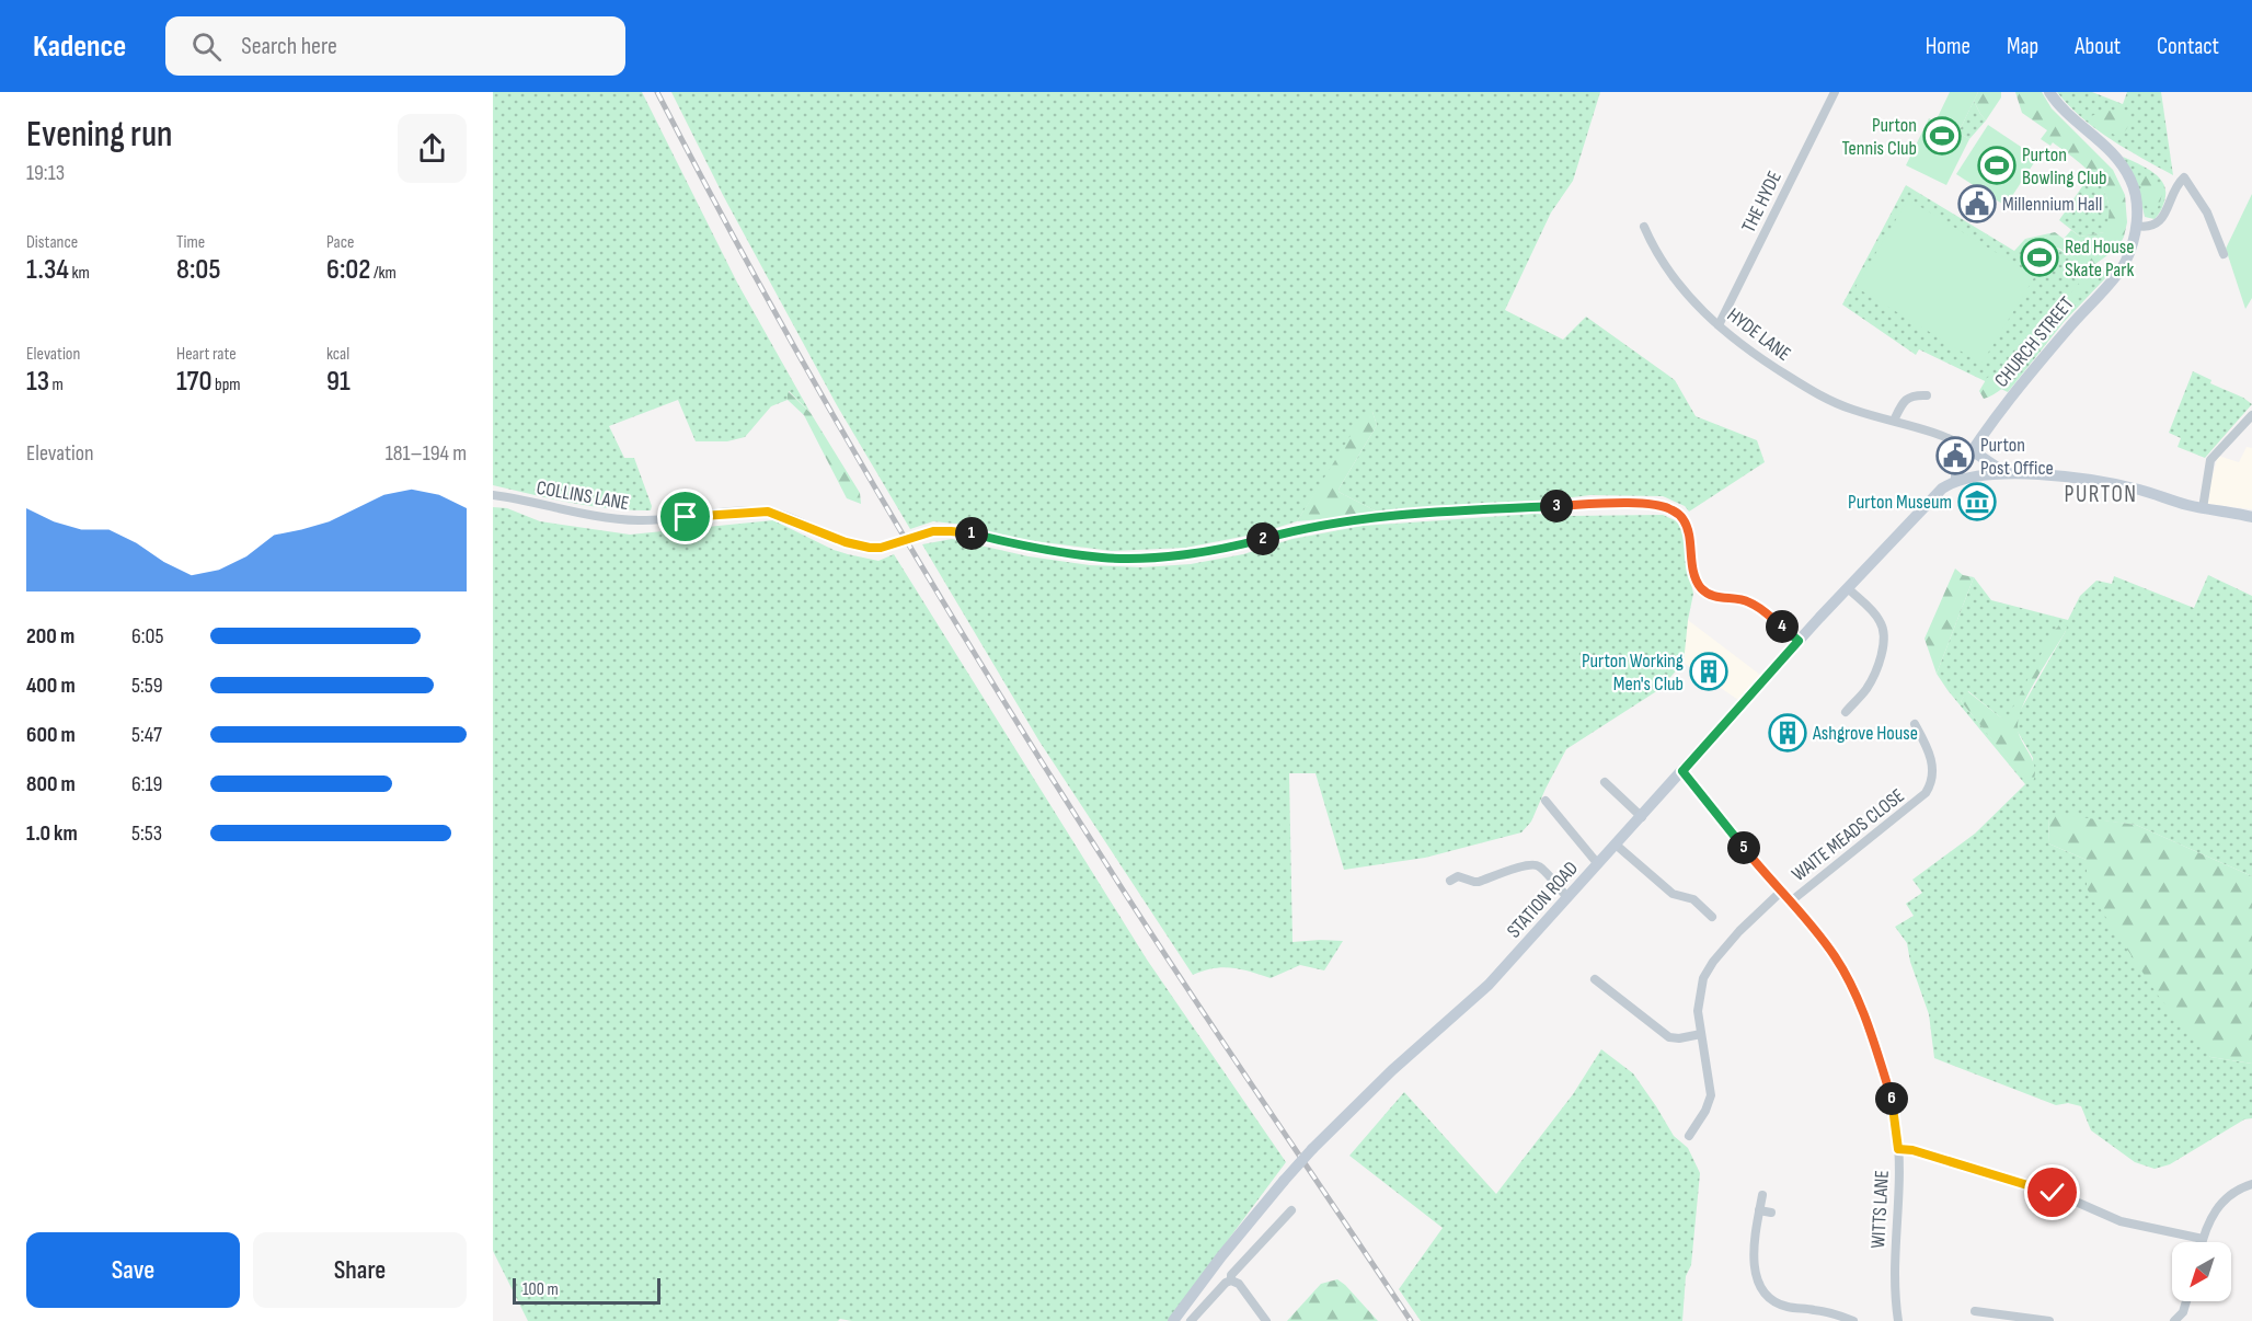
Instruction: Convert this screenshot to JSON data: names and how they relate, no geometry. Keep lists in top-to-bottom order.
{
  "streets": {
    "street": [
      "THE HYDE",
      "HYDE LANE",
      "CHURCH STREET",
      "COLLINS LANE",
      "WAITE MEADS CLOSE",
      "STATION ROAD",
      "WITTS LANE"
    ]
  },
  "crossings": [
    ["THE HYDE", "HYDE LANE"],
    ["HYDE LANE", "CHURCH STREET"],
    ["CHURCH STREET", "STATION ROAD"],
    ["COLLINS LANE", "STATION ROAD"],
    ["WAITE MEADS CLOSE", "WITTS LANE"],
    ["STATION ROAD", "WITTS LANE"]
  ],
  "districts": ["PURTON"],
  "places": {
    "sports": ["Purton Tennis Club", "Purton Bowling Club", "Red House Skate Park"],
    "public building": ["Millennium Hall", "Purton Post Office"],
    "museum": ["Purton Museum"],
    "building": ["Purton Working Men's Club", "Ashgrove House"]
  },
  "scale_bar": "100 m",
  "north": "bottom left",
  "page": {
    "header": "Kadence",
    "search": "Search here",
    "nav": [
      "Home",
      "Map",
      "About",
      "Contact"
    ],
    "heading": ["Evening run", "19:13"],
    "stats": [
      ["Distance", "1.34 km"],
      ["Time", "8:05"],
      ["Pace", "6:02 /km"],
      ["Elevation", "13 m"],
      ["Heart rate", "170 bpm"],
      ["kcal", "91"]
    ],
    "chart": ["Elevation", "181–194 m"],
    "pins": [
      "3",
      "1",
      "2",
      "4",
      "5",
      "6"
    ],
    "list": [
      {
        "name": "200 m",
        "note": "6:05"
      },
      {
        "name": "400 m",
        "note": "5:59"
      },
      {
        "name": "600 m",
        "note": "5:47"
      },
      {
        "name": "800 m",
        "note": "6:19"
      },
      {
        "name": "1.0 km",
        "note": "5:53"
      }
    ],
    "buttons": ["Save", "Share"],
    "scale": "100 m"
  }
}
